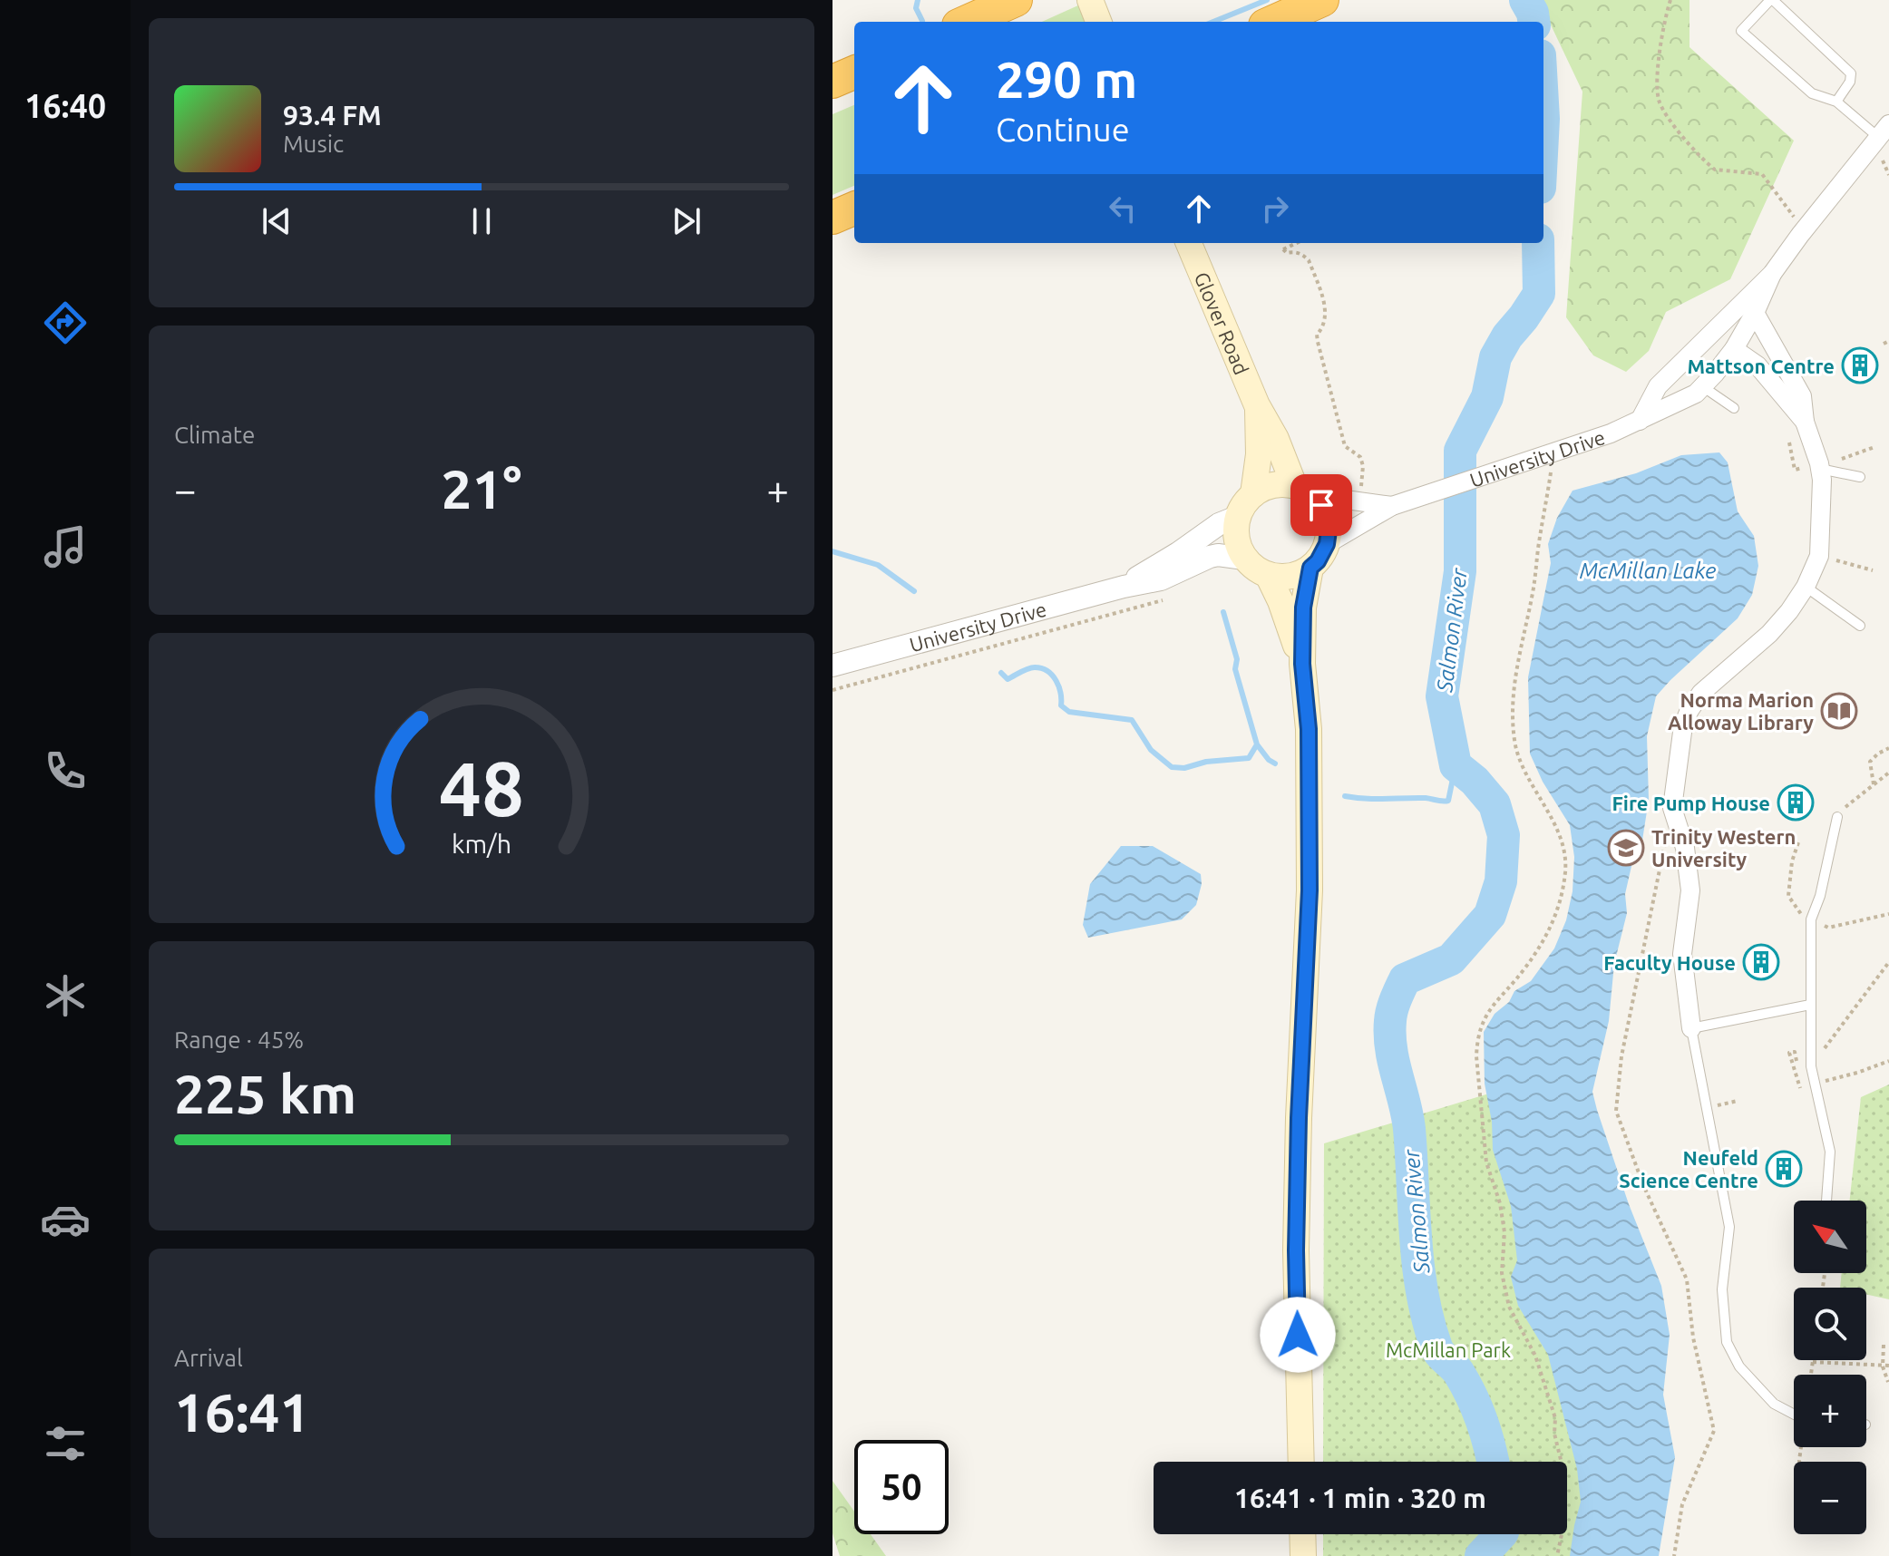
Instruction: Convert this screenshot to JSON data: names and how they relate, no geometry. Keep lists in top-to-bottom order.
{
  "streets": {
    "main road": ["Glover Road"],
    "street": ["University Drive"]
  },
  "crossings": [
    ["Glover Road", "University Drive"]
  ],
  "water": ["McMillan Lake", "Salmon River"],
  "parks": ["McMillan Park"],
  "places": {
    "building": [
      "Mattson Centre",
      "Fire Pump House",
      "Faculty House",
      "Neufeld Science Centre"
    ],
    "library": ["Norma Marion Alloway Library"],
    "school or university": ["Trinity Western University"]
  },
  "north": "top left",
  "page": {
    "tabs": "16:40",
    "turn": ["290 m", "Continue"],
    "song": ["93.4 FM", "Music"],
    "tile": [
      "Climate",
      ["Range · 45%", "225 km"],
      ["Arrival", "16:41"]
    ],
    "heat": ["−", "21°", "+"],
    "map_buttons": ["+", "−"],
    "limit": "50",
    "trip": "16:41 · 1 min · 320 m",
    "gauge": ["48", "km/h"]
  }
}
